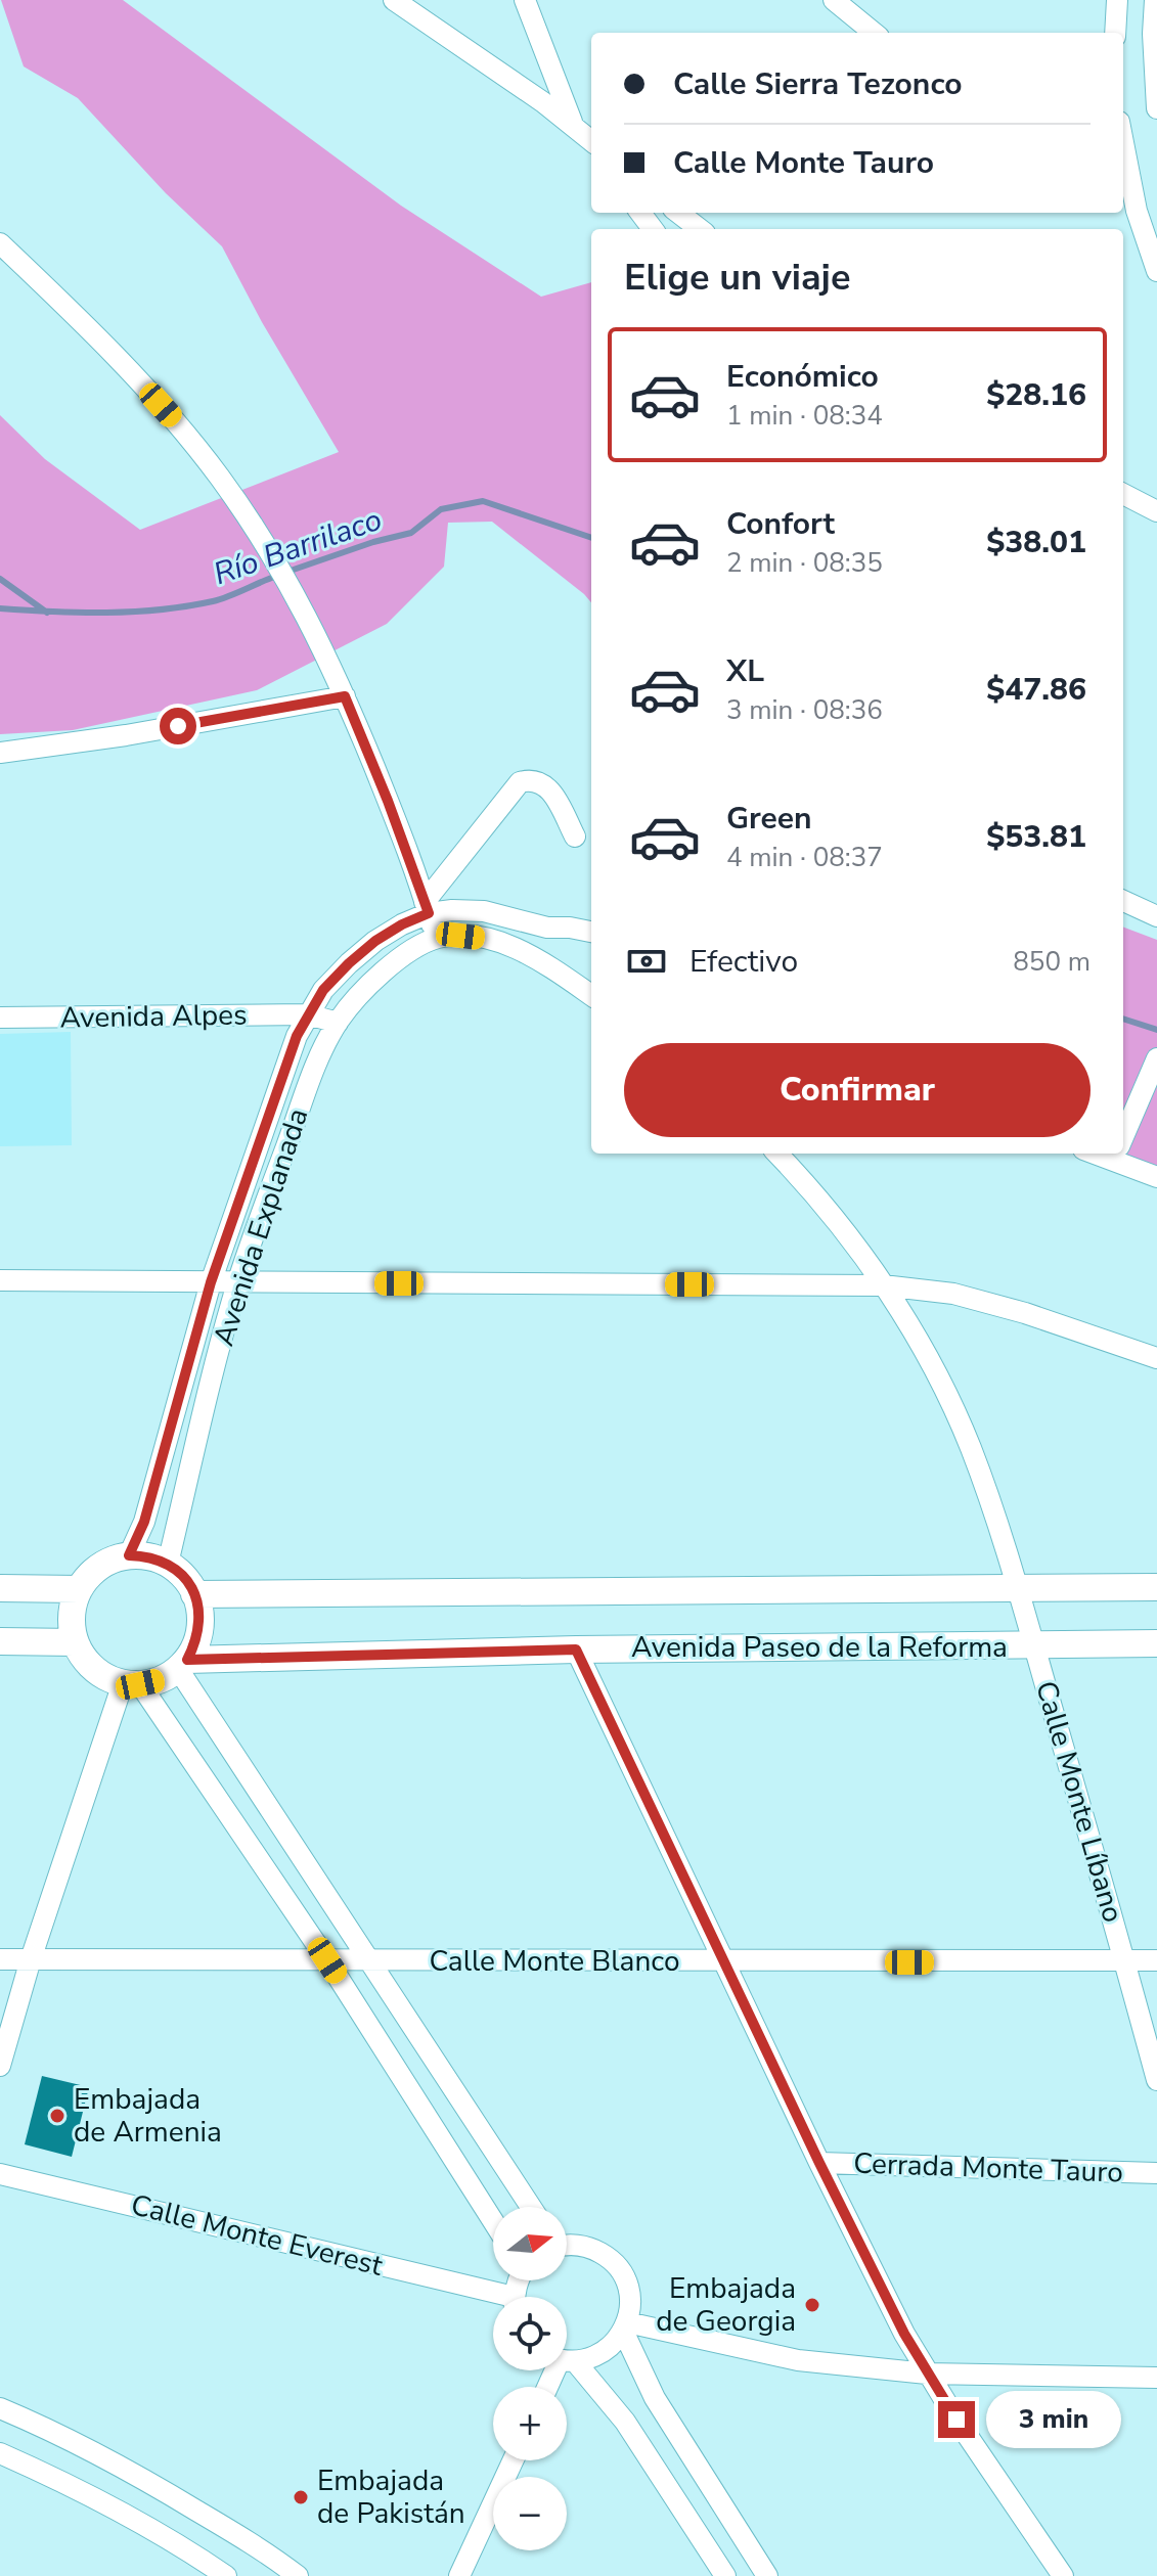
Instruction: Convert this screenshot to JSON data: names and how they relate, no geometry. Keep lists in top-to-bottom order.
{
  "streets": {
    "main road": ["Avenida Paseo de la Reforma"],
    "street": [
      "Avenida Alpes",
      "Avenida Explanada",
      "Calle Monte Líbano",
      "Calle Monte Blanco",
      "Cerrada Monte Tauro",
      "Calle Monte Everest"
    ]
  },
  "crossings": [
    ["Avenida Alpes", "Avenida Explanada"],
    ["Avenida Explanada", "Avenida Paseo de la Reforma"],
    ["Avenida Paseo de la Reforma", "Calle Monte Líbano"],
    ["Calle Monte Líbano", "Calle Monte Blanco"]
  ],
  "water": ["Río Barrilaco"],
  "places": ["Embajada de Armenia", "Embajada de Georgia", "Embajada de Pakistán"],
  "north": "right",
  "page": {
    "banner": ["Calle Sierra Tezonco", "Calle Monte Tauro"],
    "heading": "Elige un viaje",
    "list": [
      {
        "name": "Económico",
        "note": "1 min · 08:34",
        "value": "$28.16"
      },
      {
        "name": "Confort",
        "note": "2 min · 08:35",
        "value": "$38.01"
      },
      {
        "name": "XL",
        "note": "3 min · 08:36",
        "value": "$47.86"
      },
      {
        "name": "Green",
        "note": "4 min · 08:37",
        "value": "$53.81"
      }
    ],
    "pay": ["Efectivo", "850 m"],
    "buttons": "Confirmar",
    "map_buttons": ["+", "−"],
    "bubble": "3 min"
  }
}
